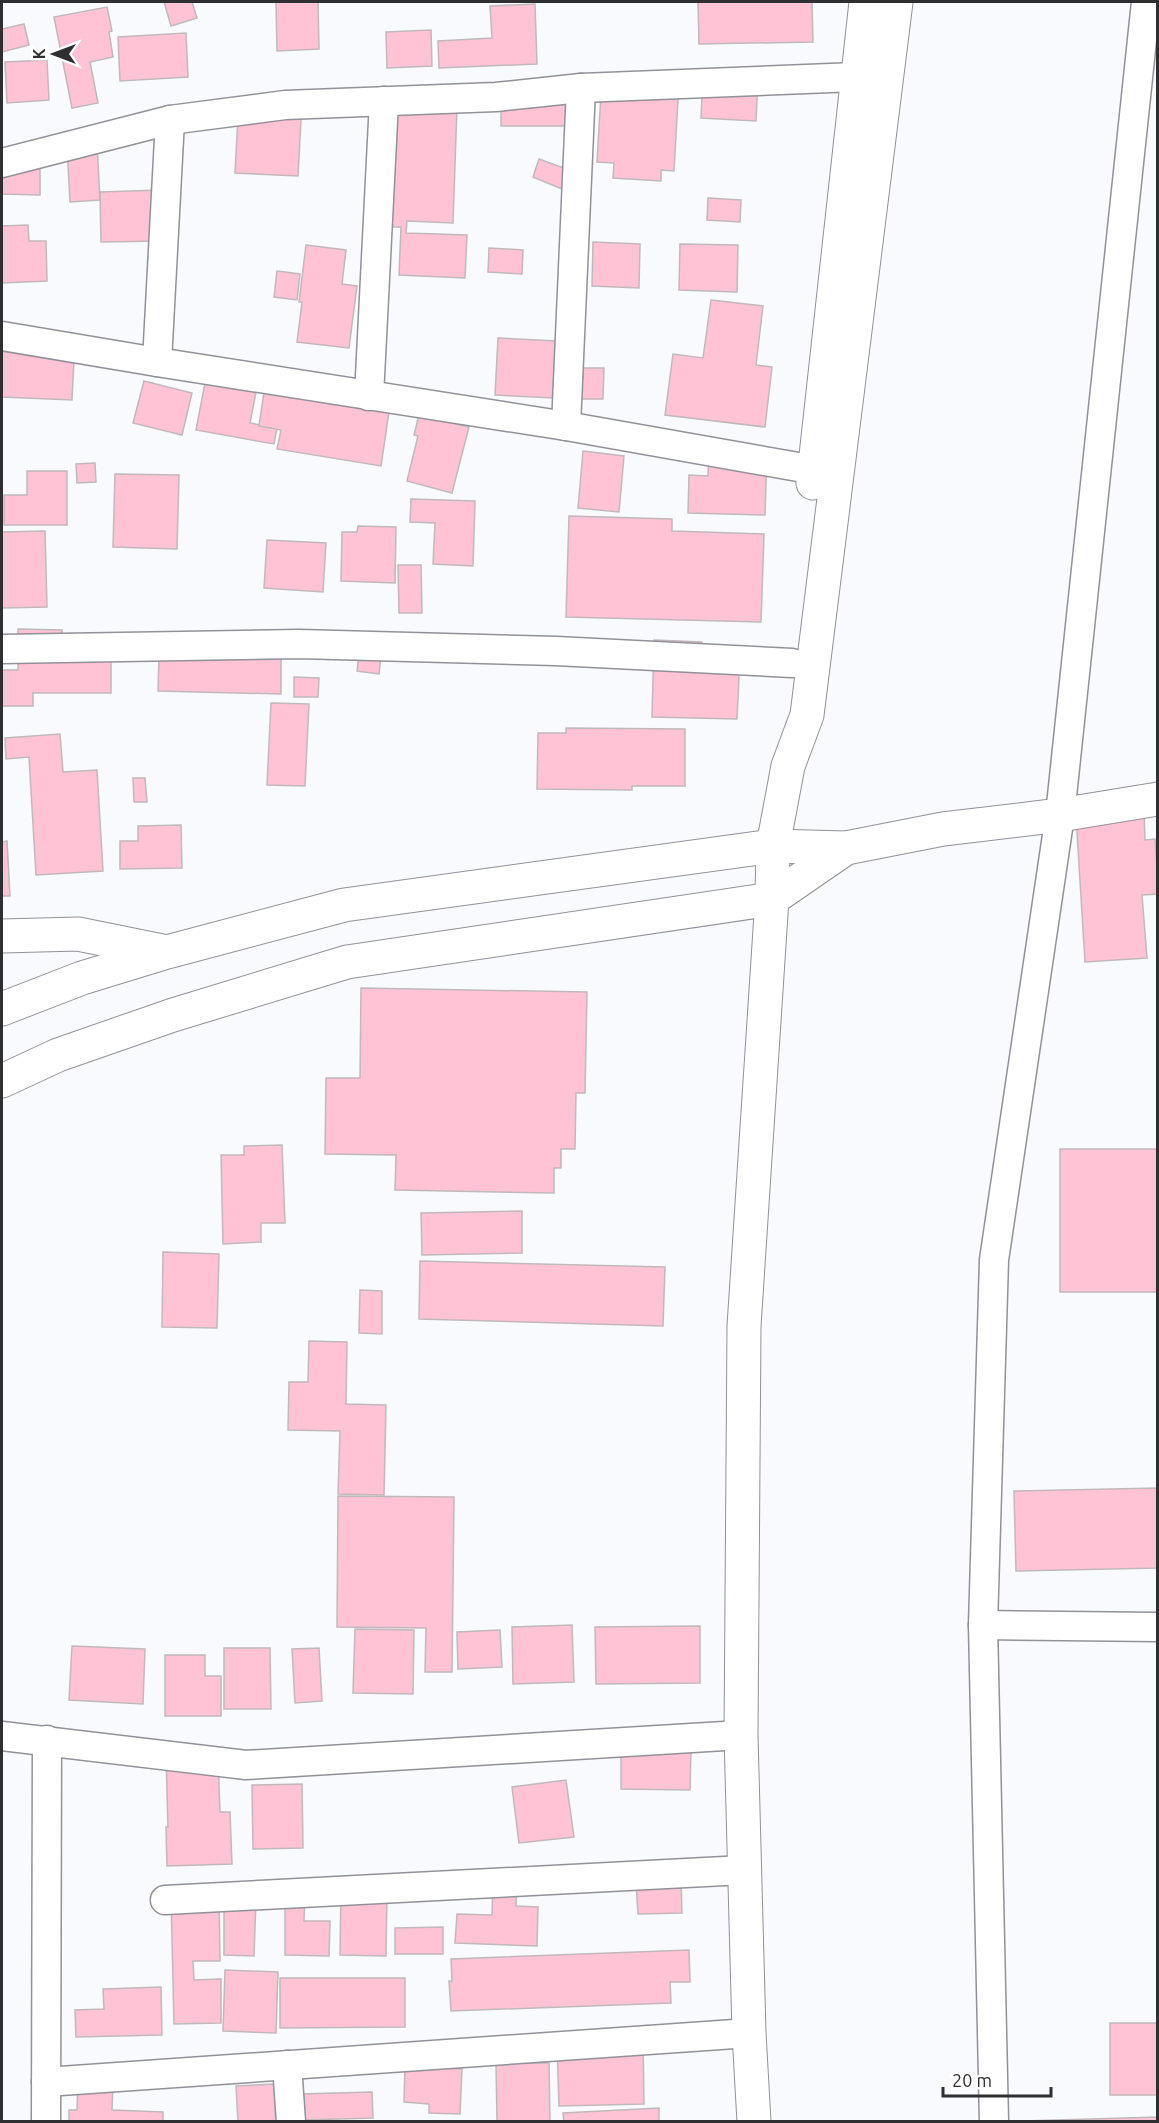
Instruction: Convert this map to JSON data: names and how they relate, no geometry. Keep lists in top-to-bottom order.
{
  "scale_bar": "20 m",
  "north": "left"
}
